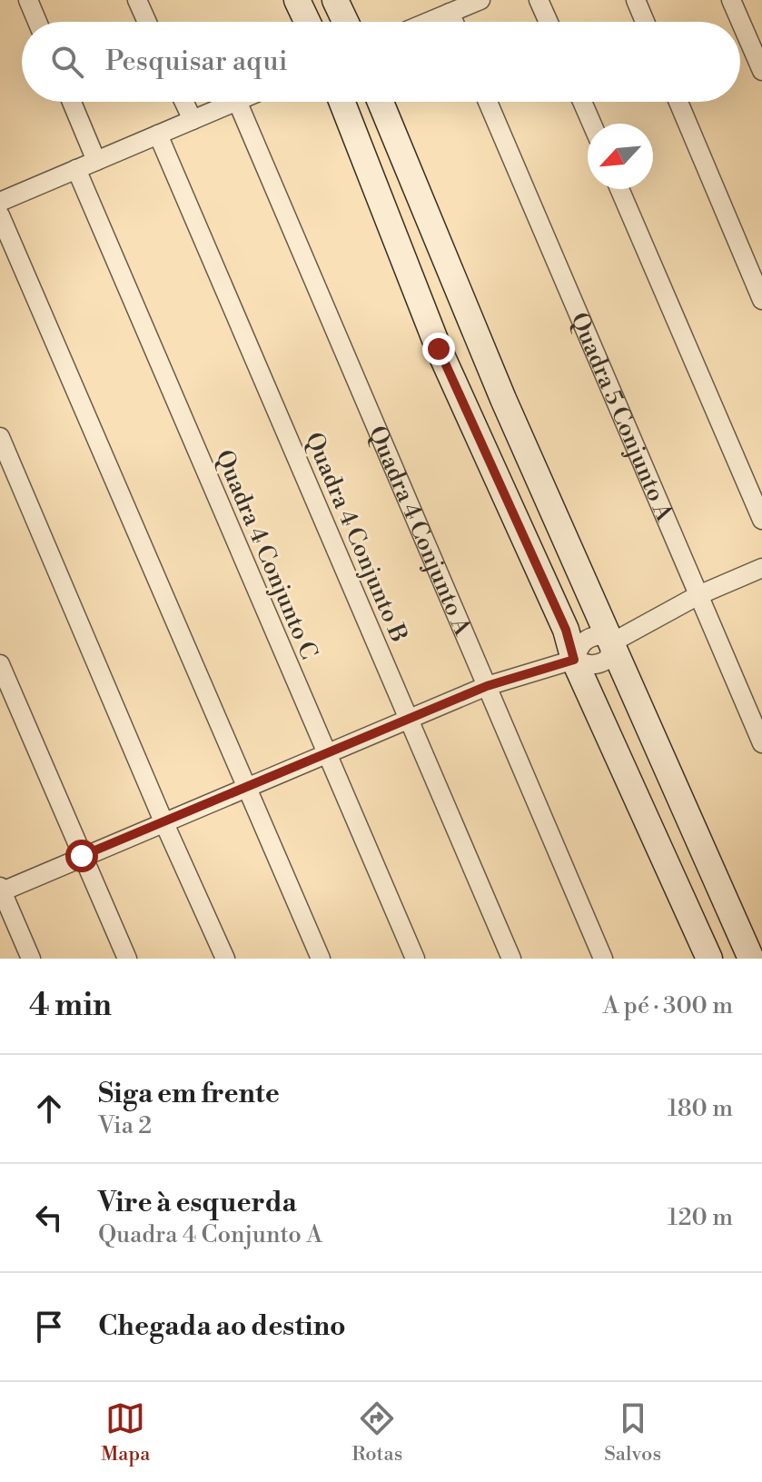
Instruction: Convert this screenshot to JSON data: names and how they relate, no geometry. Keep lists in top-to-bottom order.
{
  "streets": {
    "street": [
      "Quadra 5 Conjunto A",
      "Quadra 4 Conjunto A",
      "Quadra 4 Conjunto B",
      "Quadra 4 Conjunto C"
    ]
  },
  "north": "bottom left",
  "page": {
    "search": "Pesquisar aqui",
    "heading": ["4 min", "A pé · 300 m"],
    "list": [
      ["Siga em frente", "Via 2", "180 m"],
      ["Vire à esquerda", "Quadra 4 Conjunto A", "120 m"],
      "Chegada ao destino"
    ],
    "nav": ["Mapa", "Rotas", "Salvos"]
  }
}
